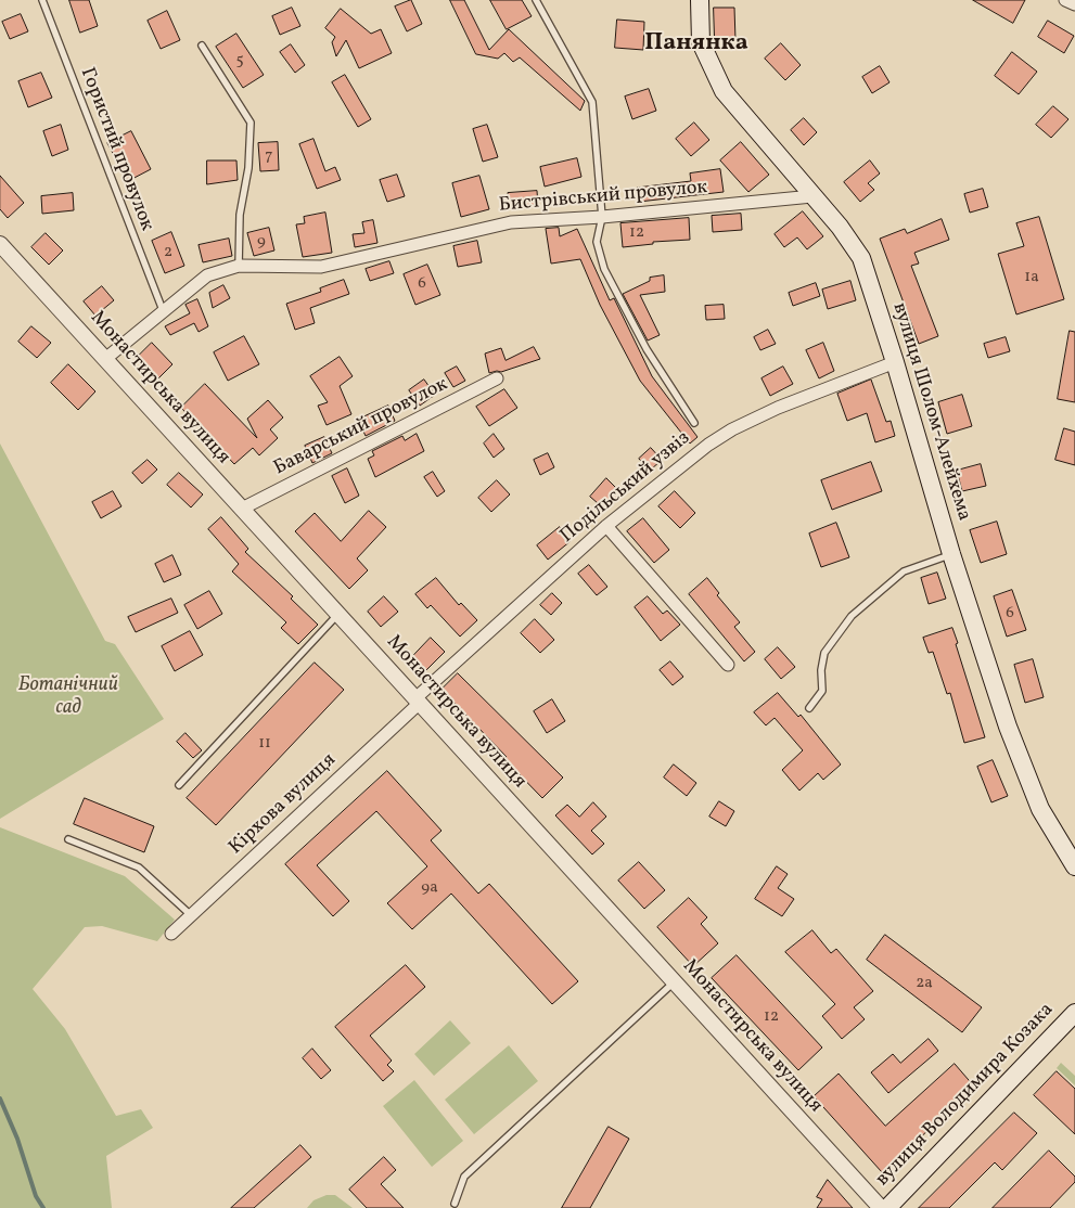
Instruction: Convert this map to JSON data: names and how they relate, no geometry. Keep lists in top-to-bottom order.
{
  "streets": {
    "main road": ["вулиця Шолом-Алейхема", "вулиця Володимира Козака"],
    "street": [
      "Бистрівський провулок",
      "Монастирська вулиця",
      "Баварський провулок",
      "Подільський узвіз",
      "Кірхова вулиця"
    ],
    "lane": ["Гористий провулок"]
  },
  "crossings": [
    ["Гористий провулок", "Бистрівський провулок"],
    ["Бистрівський провулок", "Монастирська вулиця"],
    ["Бистрівський провулок", "вулиця Шолом-Алейхема"],
    ["Монастирська вулиця", "Баварський провулок"],
    ["Монастирська вулиця", "Подільський узвіз"],
    ["Монастирська вулиця", "Кірхова вулиця"],
    ["вулиця Шолом-Алейхема", "Подільський узвіз"],
    ["Подільський узвіз", "Кірхова вулиця"]
  ],
  "districts": ["Панянка"],
  "parks": ["Ботанічний сад"],
  "house_numbers": [
    "5",
    "7",
    "12",
    "9",
    "2",
    "1а",
    "6",
    "6",
    "11",
    "9а",
    "2а",
    "12"
  ]
}
